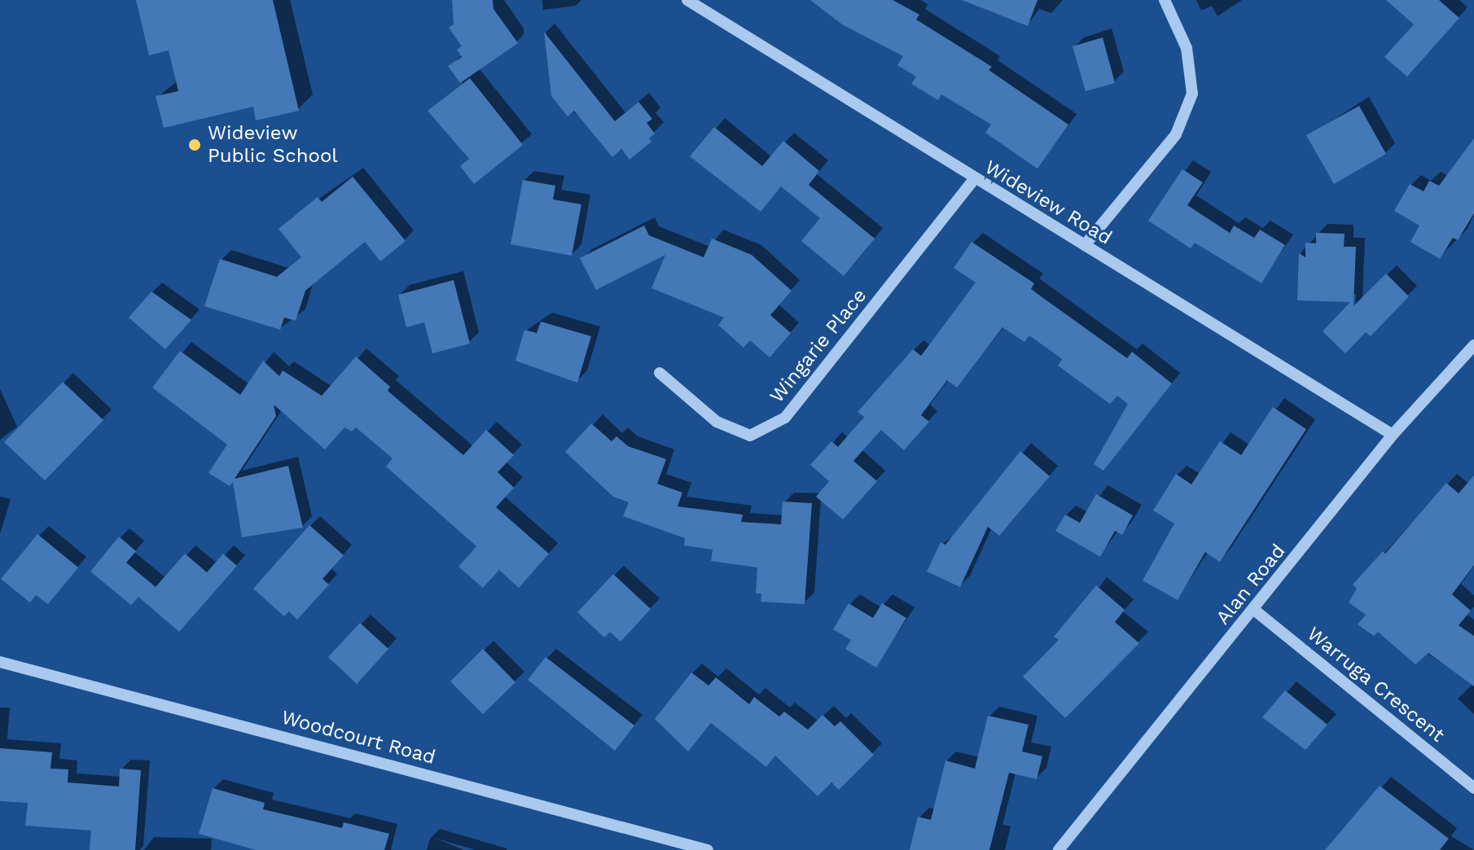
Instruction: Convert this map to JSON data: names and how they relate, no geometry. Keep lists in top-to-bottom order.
{
  "streets": {
    "street": [
      "Wideview Road",
      "Wingarie Place",
      "Alan Road",
      "Warruga Crescent",
      "Woodcourt Road"
    ]
  },
  "crossings": [
    ["Wideview Road", "Wingarie Place"],
    ["Wideview Road", "Alan Road"],
    ["Alan Road", "Warruga Crescent"]
  ],
  "places": ["Wideview Public School"]
}
